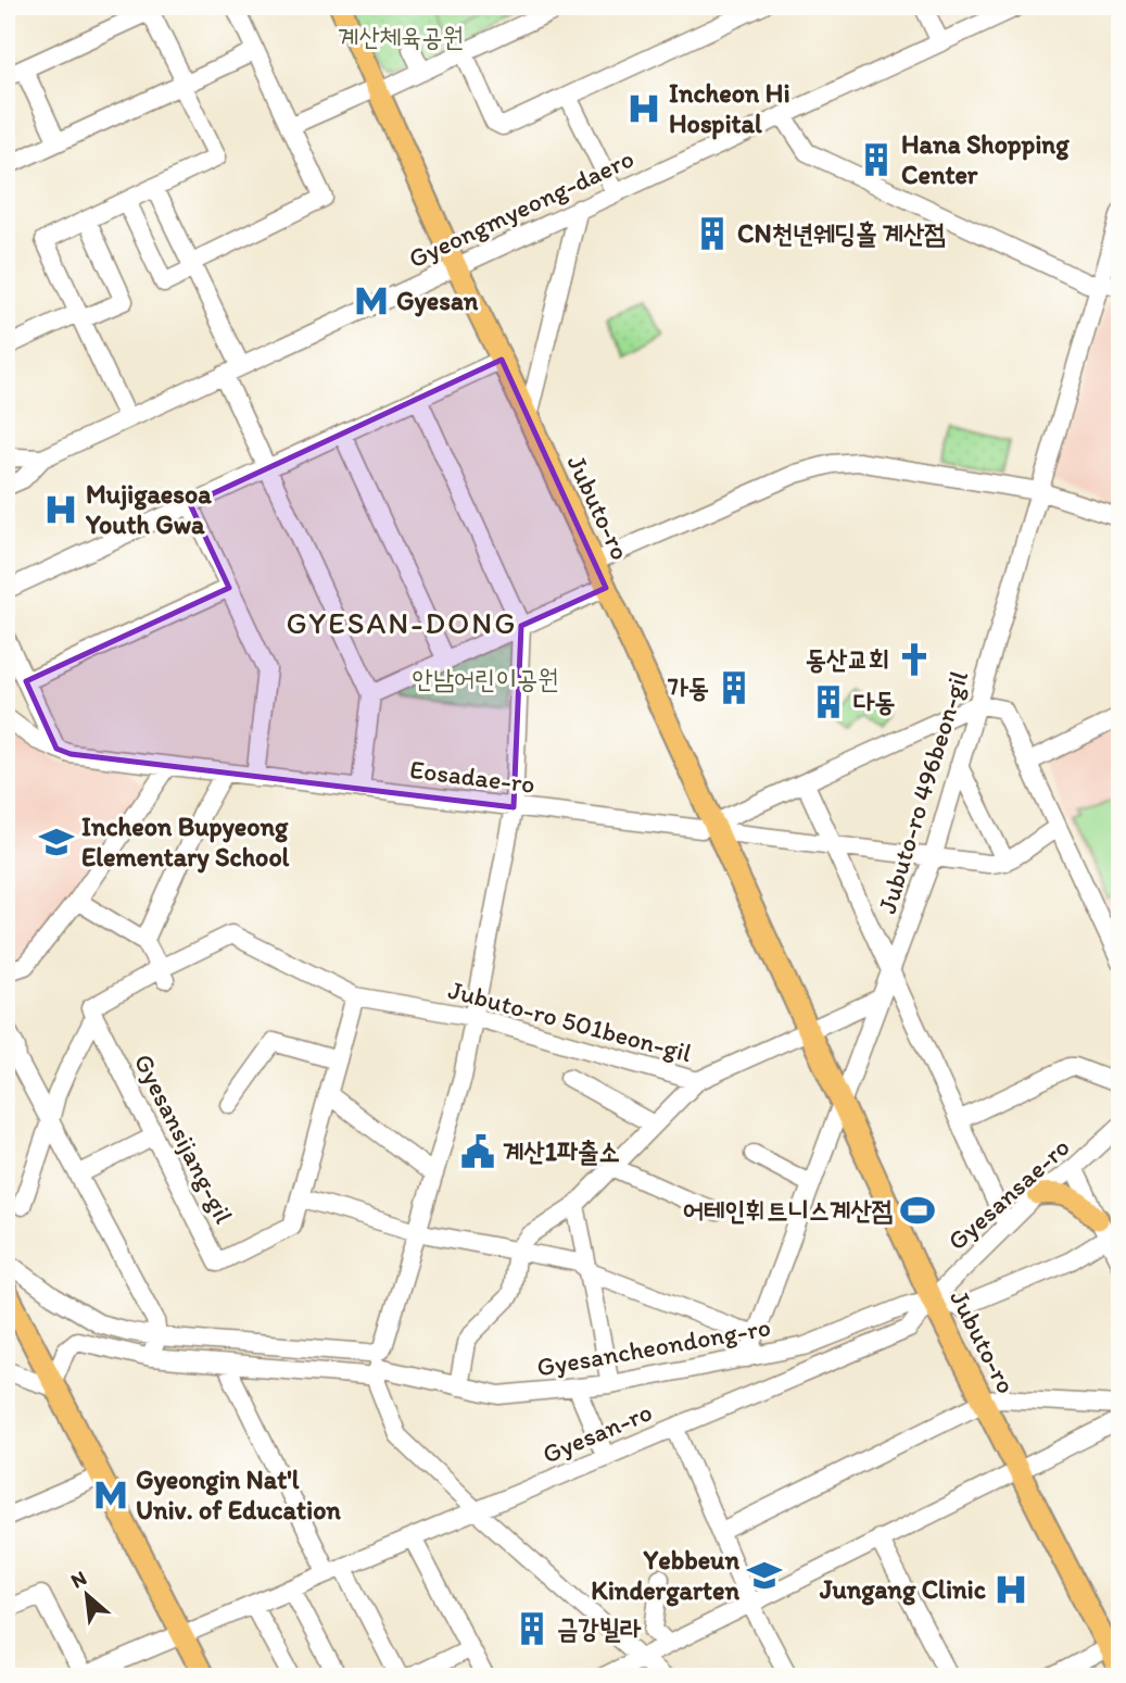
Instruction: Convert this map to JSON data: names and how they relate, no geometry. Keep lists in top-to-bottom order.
{
  "streets": {
    "main road": ["Jubuto-ro"],
    "street": [
      "Gyeongmyeong-daero",
      "Eosadae-ro",
      "Jubuto-ro 496beon-gil",
      "Jubuto-ro 501beon-gil",
      "Gyesansijang-gil",
      "Gyesansae-ro",
      "Gyesancheondong-ro",
      "Gyesan-ro"
    ]
  },
  "crossings": [
    ["Gyeongmyeong-daero", "Jubuto-ro"],
    ["Jubuto-ro", "Eosadae-ro"],
    ["Jubuto-ro", "Jubuto-ro 496beon-gil"],
    ["Jubuto-ro", "Jubuto-ro 501beon-gil"],
    ["Jubuto-ro", "Gyesansae-ro"],
    ["Jubuto-ro", "Gyesancheondong-ro"],
    ["Jubuto-ro", "Gyesan-ro"],
    ["Jubuto-ro 496beon-gil", "Gyesancheondong-ro"],
    ["Gyesansae-ro", "Gyesancheondong-ro"],
    ["Gyesansae-ro", "Gyesan-ro"],
    ["Gyesancheondong-ro", "Gyesan-ro"]
  ],
  "districts": ["GYESAN-DONG"],
  "parks": ["계산체육공원", "안남어린이공원"],
  "places": {
    "hospital": ["Incheon Hi Hospital", "Mujigaesoa Youth Gwa", "Jungang Clinic"],
    "building": [
      "Hana Shopping Center",
      "CN천년웨딩홀 계산점",
      "가동",
      "다동",
      "금강빌라"
    ],
    "metro station": ["Gyesan", "Gyeongin Nat'l Univ. of Education"],
    "church": ["동산교회"],
    "school or university": ["Incheon Bupyeong Elementary School", "Yebbeun Kindergarten"],
    "public building": ["계산1파출소"],
    "sports": ["어테인휘트니스계산점"]
  },
  "north": "top left"
}
